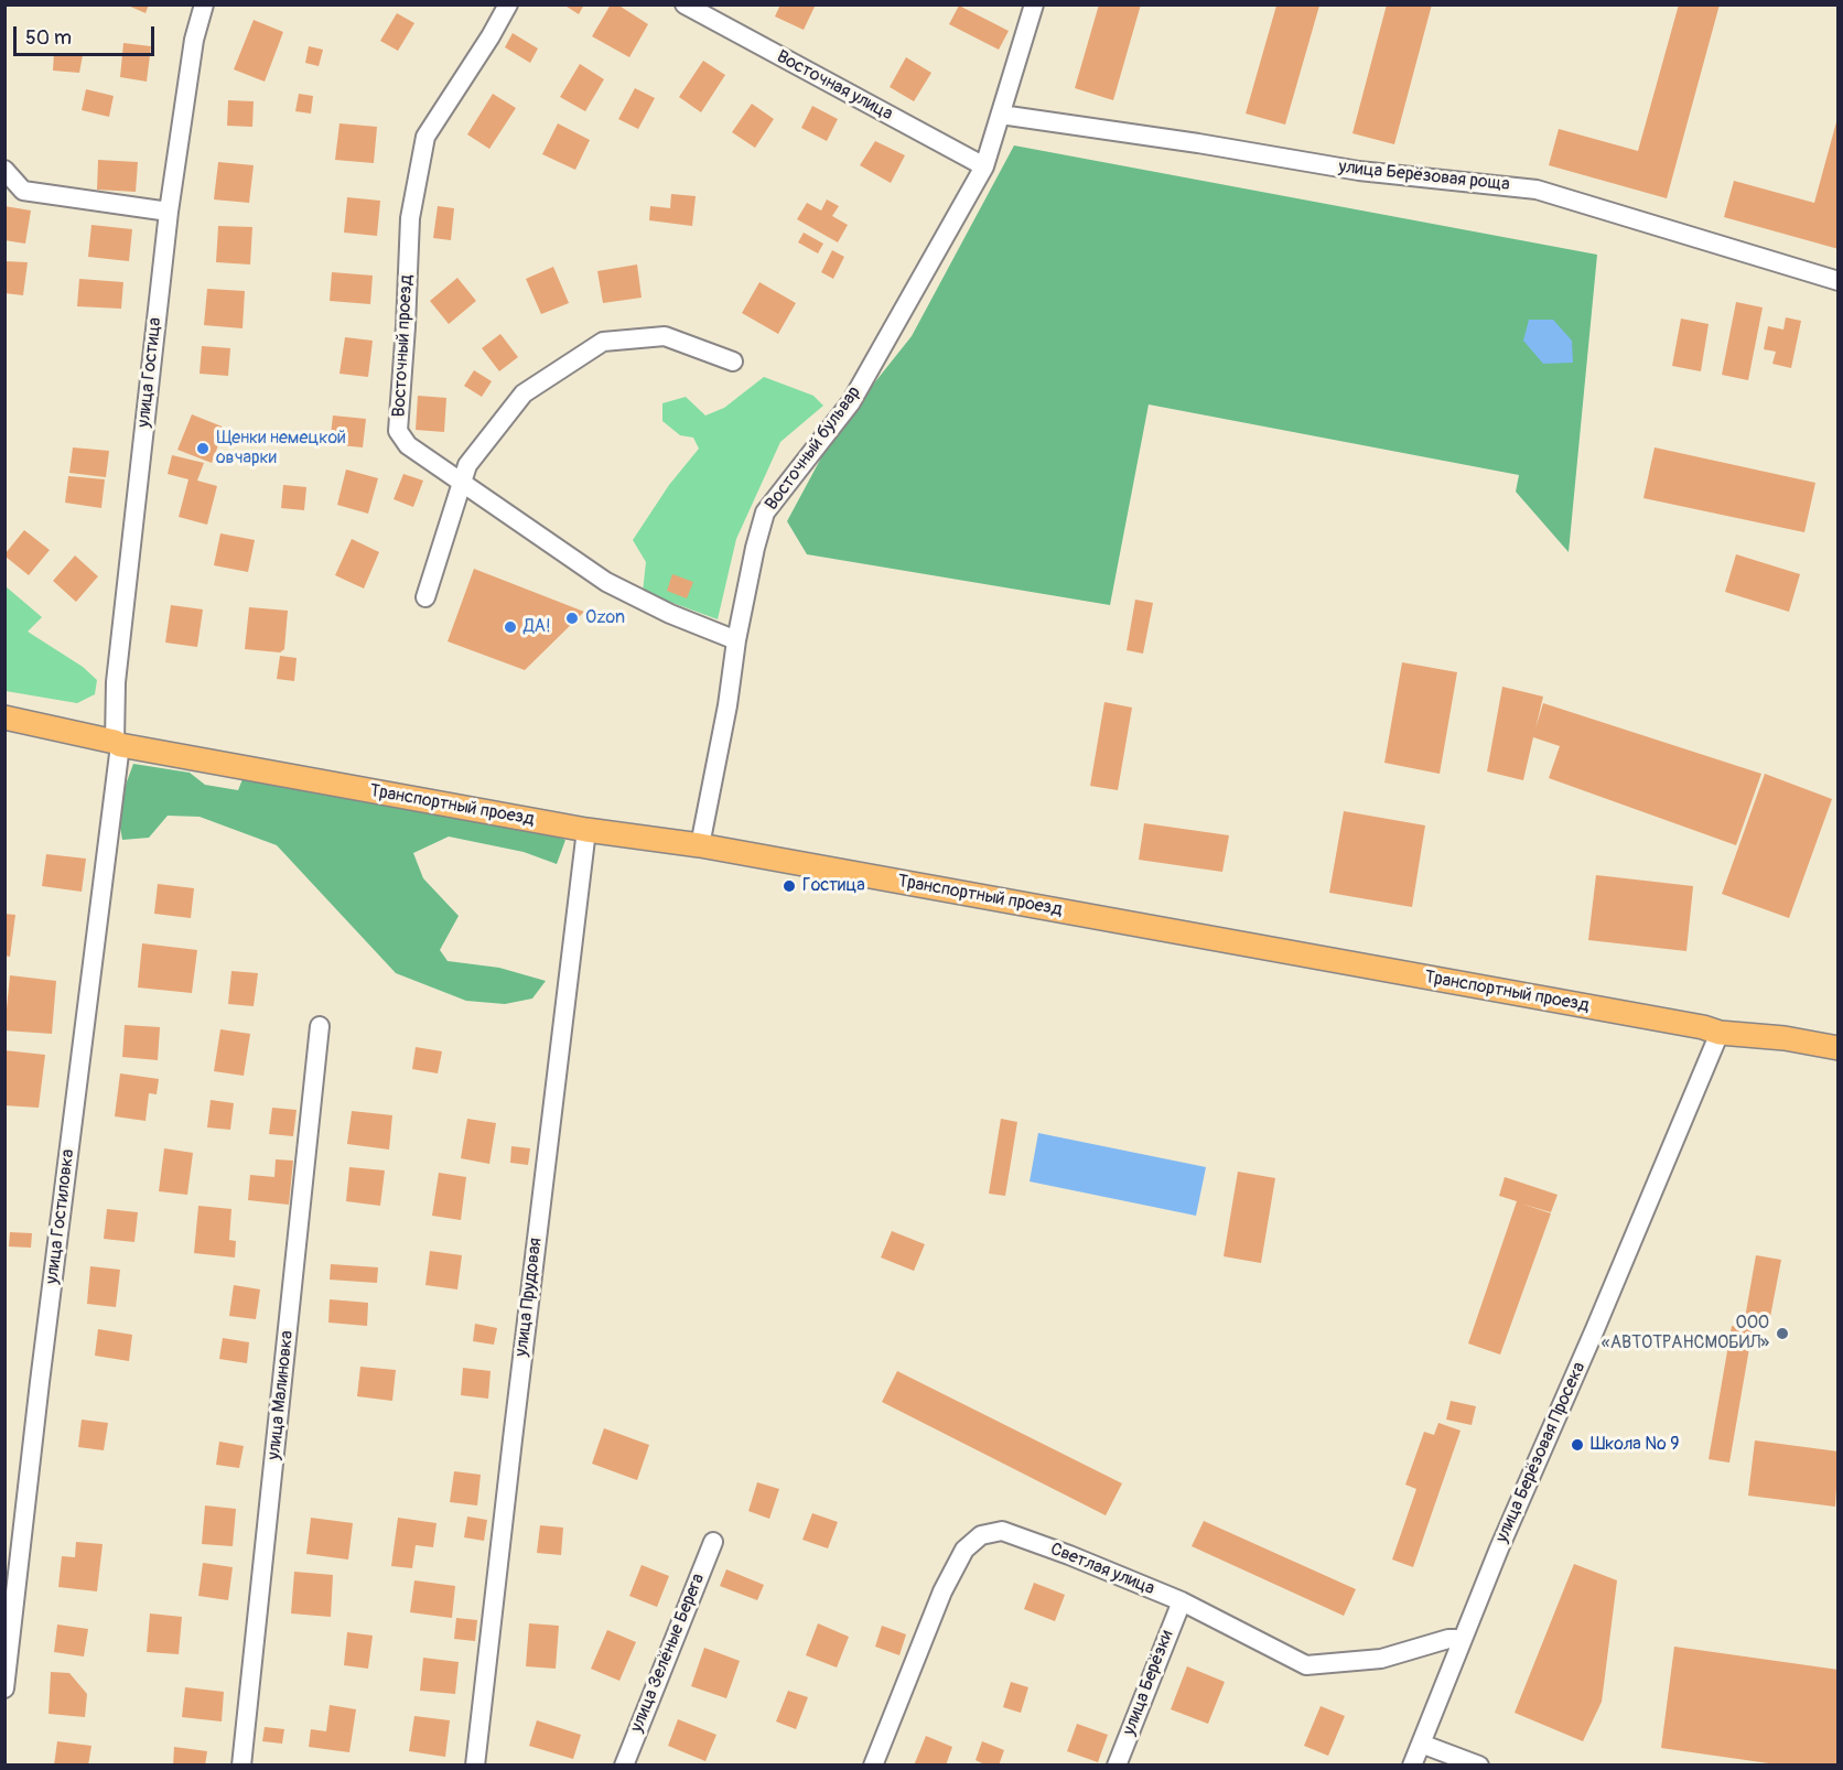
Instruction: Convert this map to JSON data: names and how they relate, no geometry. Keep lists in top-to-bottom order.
{
  "streets": {
    "main road": ["Транспортный проезд"],
    "street": [
      "Восточная улица",
      "улица Берёзовая роща",
      "Восточный проезд",
      "улица Гостица",
      "Восточный бульвар",
      "улица Гостиловка",
      "улица Прудовая",
      "улица Малиновка",
      "улица Берёзовая Просека",
      "Светлая улица",
      "улица Зелёные Берега",
      "улица Берёзки"
    ]
  },
  "crossings": [
    ["Восточная улица", "Восточный бульвар"],
    ["улица Берёзовая роща", "Восточный бульвар"],
    ["Восточный проезд", "Восточный бульвар"],
    ["улица Гостица", "Транспортный проезд"],
    ["улица Гостица", "улица Гостиловка"],
    ["Восточный бульвар", "Транспортный проезд"],
    ["Транспортный проезд", "улица Гостиловка"],
    ["Транспортный проезд", "улица Прудовая"],
    ["Транспортный проезд", "улица Берёзовая Просека"],
    ["улица Берёзовая Просека", "Светлая улица"],
    ["Светлая улица", "улица Берёзки"]
  ],
  "places": [
    "Щенки немецкой овчарки",
    "Ozon",
    "ДА!",
    "Гостица",
    "ООО «АВТОТРАНСМОБИЛ»",
    "Школа № 9"
  ],
  "scale_bar": "50 m"
}
